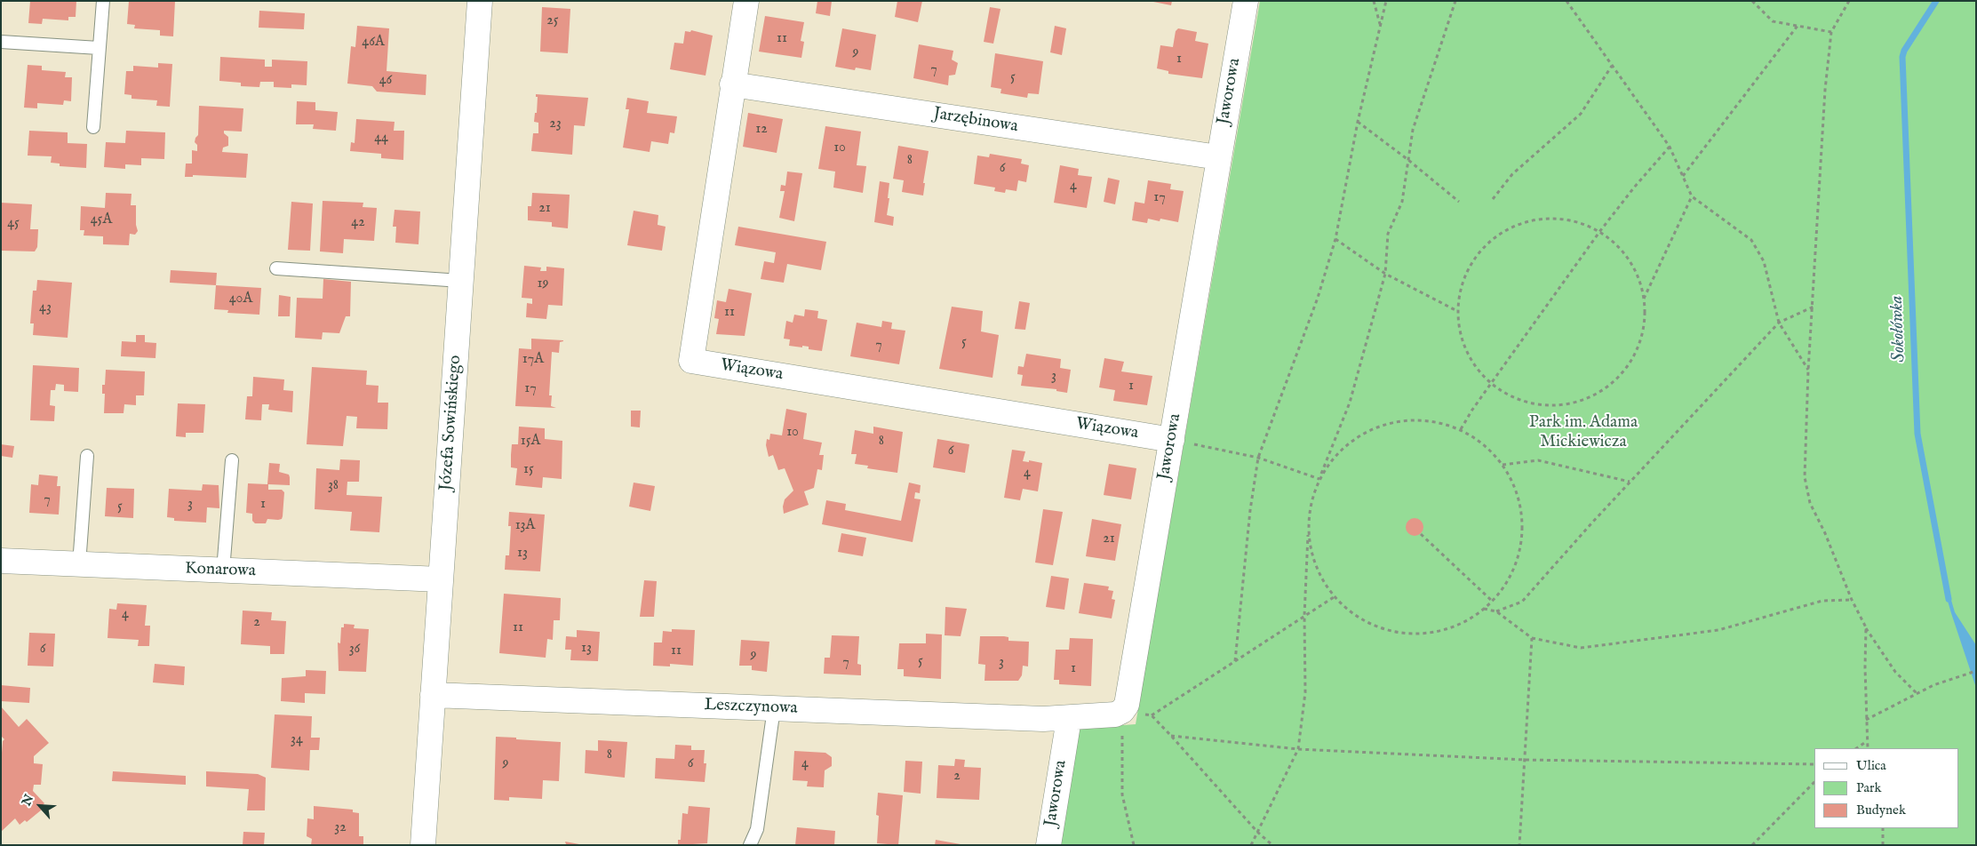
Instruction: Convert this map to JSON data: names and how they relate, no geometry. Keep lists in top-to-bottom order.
{
  "streets": {
    "street": [
      "Jaworowa",
      "Jarzębinowa",
      "Wiązowa",
      "Józefa Sowińskiego",
      "Konarowa",
      "Leszczynowa"
    ]
  },
  "crossings": [
    ["Jaworowa", "Jarzębinowa"],
    ["Jaworowa", "Wiązowa"],
    ["Jaworowa", "Leszczynowa"],
    ["Jarzębinowa", "Wiązowa"],
    ["Józefa Sowińskiego", "Konarowa"],
    ["Józefa Sowińskiego", "Leszczynowa"]
  ],
  "water": ["Sokołówka"],
  "parks": ["Park im. Adama Mickiewicza"],
  "house_numbers": [
    "25",
    "11",
    "46A",
    "9",
    "1",
    "7",
    "5",
    "46",
    "23",
    "12",
    "44",
    "10",
    "8",
    "6",
    "4",
    "17",
    "21",
    "45A",
    "42",
    "45",
    "19",
    "40A",
    "43",
    "11",
    "5",
    "7",
    "17A",
    "3",
    "1",
    "17",
    "10",
    "15A",
    "8",
    "6",
    "15",
    "4",
    "38",
    "7",
    "3",
    "1",
    "5",
    "13A",
    "21",
    "13",
    "4",
    "2",
    "11",
    "13",
    "6",
    "36",
    "11",
    "9",
    "5",
    "7",
    "3",
    "1",
    "34",
    "8",
    "9",
    "6",
    "4",
    "2",
    "32"
  ],
  "legend": ["Ulica", "Park", "Budynek"],
  "north": "top left"
}
